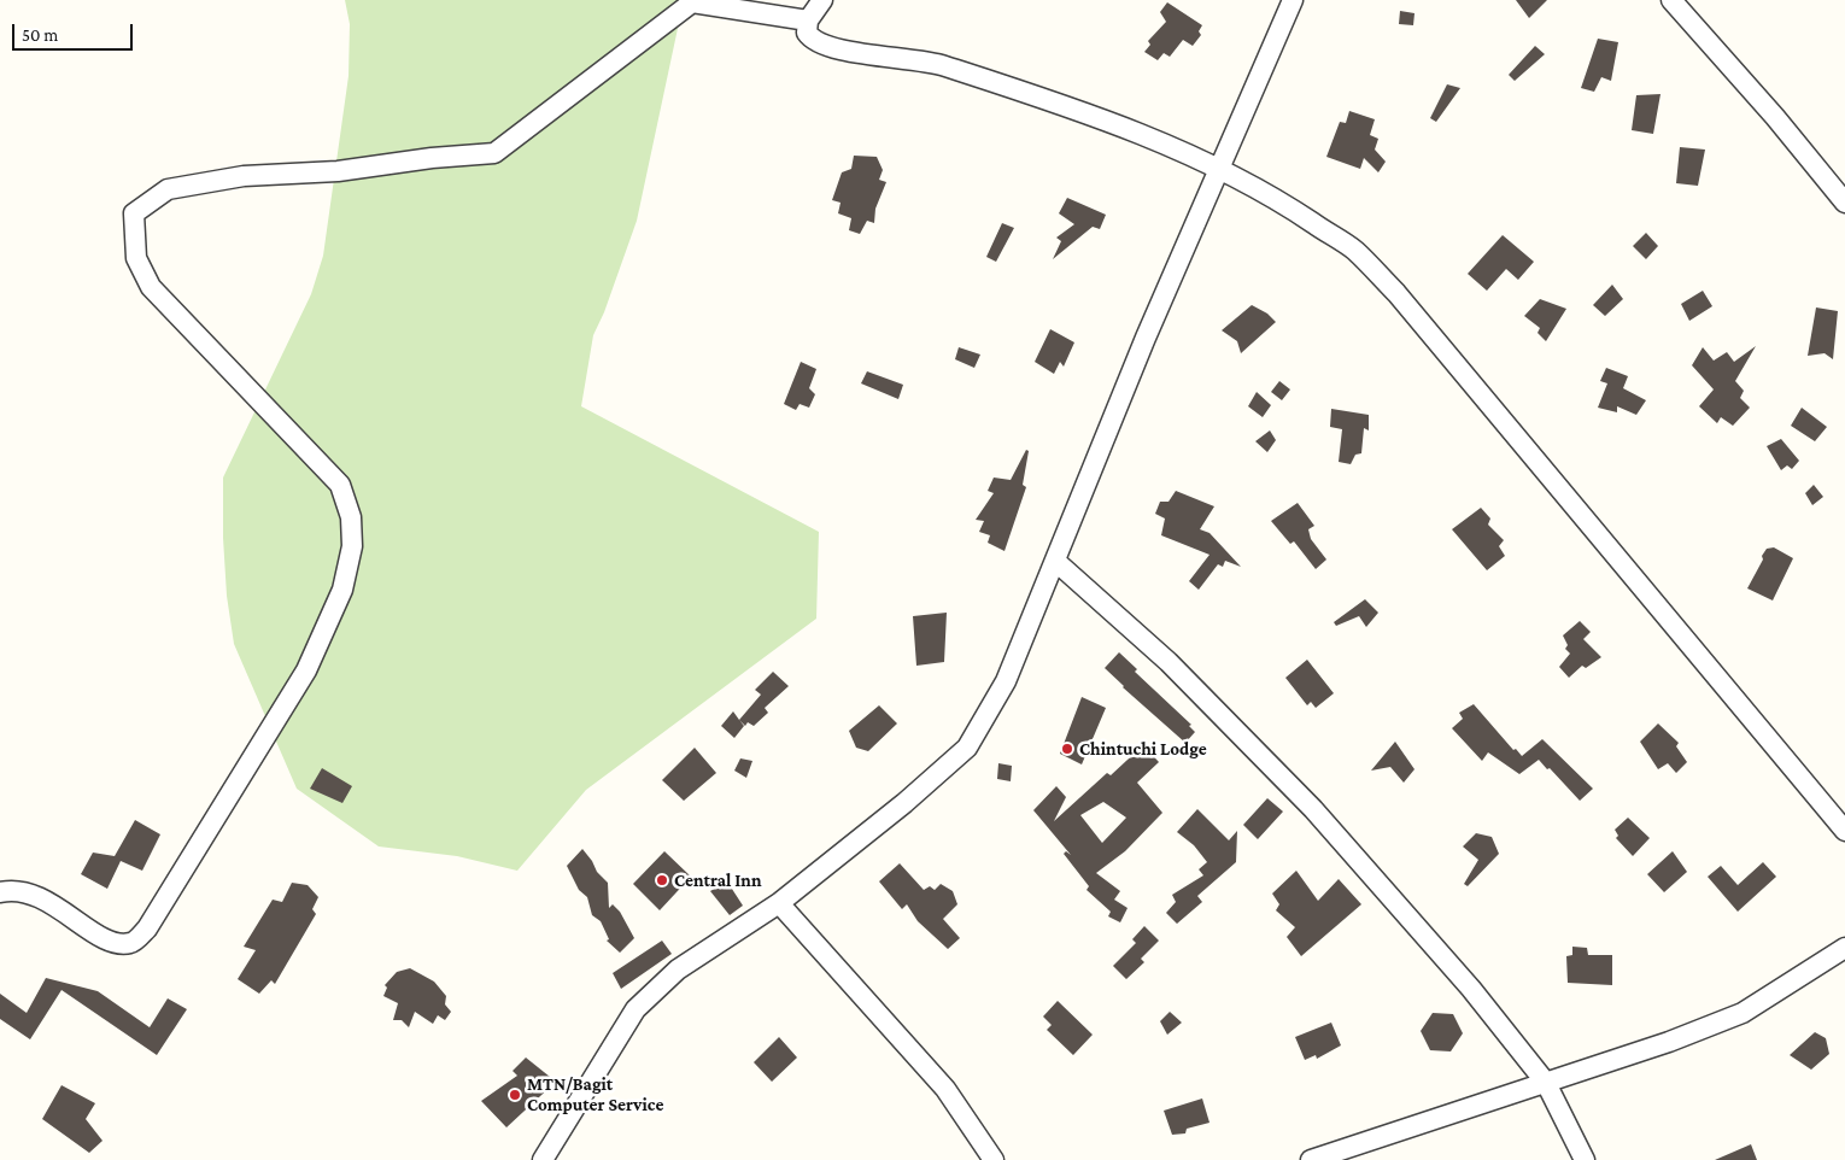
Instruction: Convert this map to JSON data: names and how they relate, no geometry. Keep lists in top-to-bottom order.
{
  "places": ["Chintuchi Lodge", "Central Inn", "MTN/Bagit Computer Service"],
  "scale_bar": "50 m"
}
